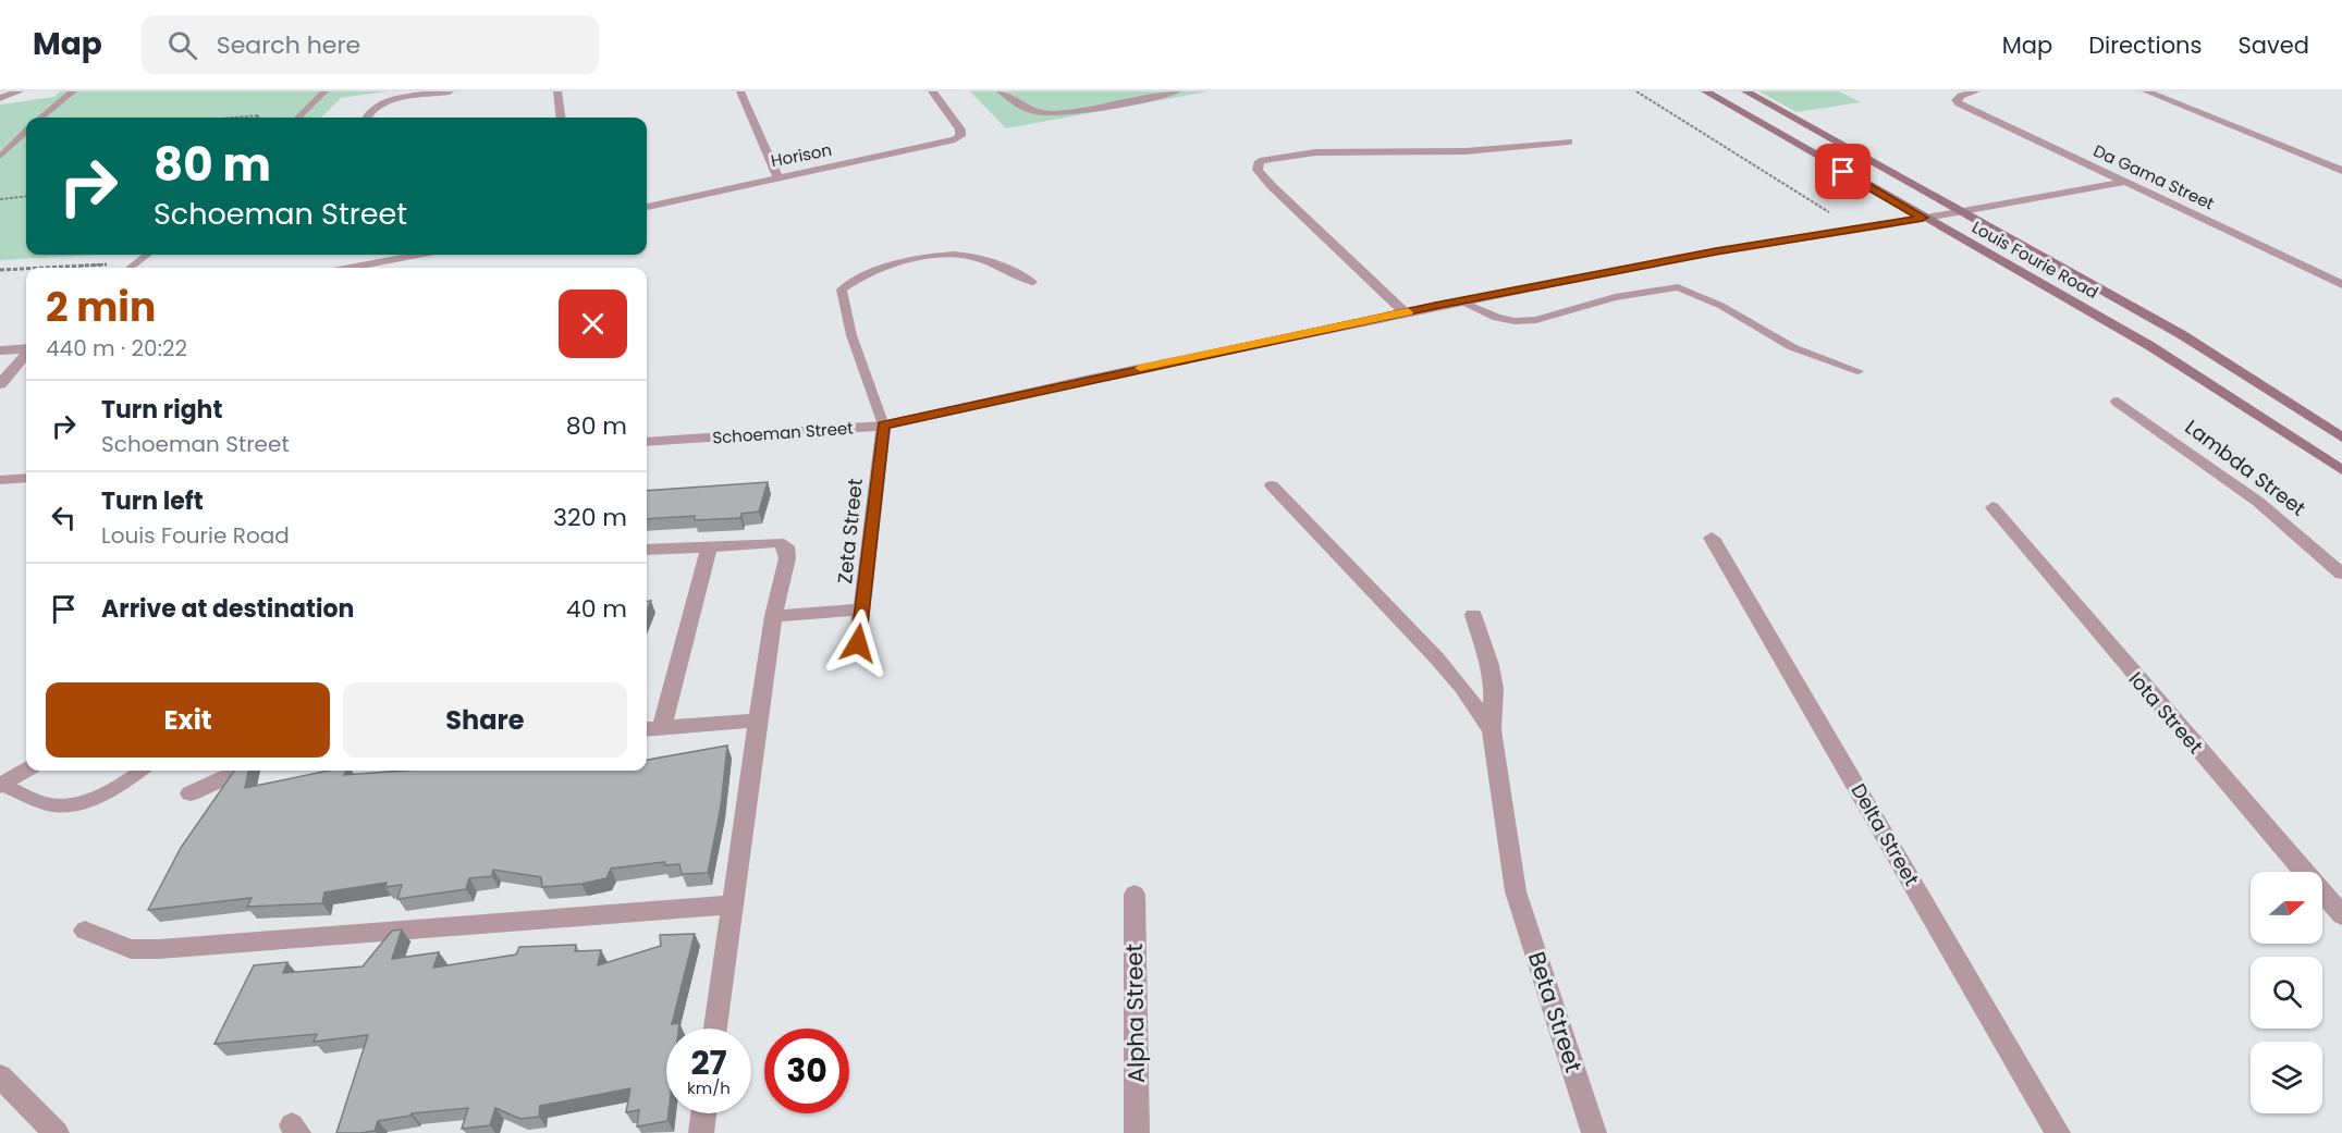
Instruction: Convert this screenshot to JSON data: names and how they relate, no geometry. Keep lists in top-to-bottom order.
{
  "streets": {
    "main road": ["Louis Fourie Road"],
    "street": [
      "Horison",
      "Da Gama Street",
      "Schoeman Street",
      "Lambda Street",
      "Zeta Street",
      "Iota Street",
      "Delta Street",
      "Beta Street",
      "Alpha Street"
    ]
  },
  "crossings": [
    ["Da Gama Street", "Schoeman Street"],
    ["Louis Fourie Road", "Schoeman Street"],
    ["Schoeman Street", "Zeta Street"]
  ],
  "north": "right",
  "page": {
    "header": "Map",
    "search": "Search here",
    "nav": ["Map", "Directions", "Saved"],
    "turn": ["80 m", "Schoeman Street"],
    "heading": ["2 min", "440 m · 20:22"],
    "list": [
      {
        "name": "Turn right",
        "note": "Schoeman Street",
        "value": "80 m"
      },
      {
        "name": "Turn left",
        "note": "Louis Fourie Road",
        "value": "320 m"
      },
      {
        "name": "Arrive at destination",
        "value": "40 m"
      }
    ],
    "buttons": ["Exit", "Share"],
    "speed": "27 km/h",
    "limit": "30"
  }
}
